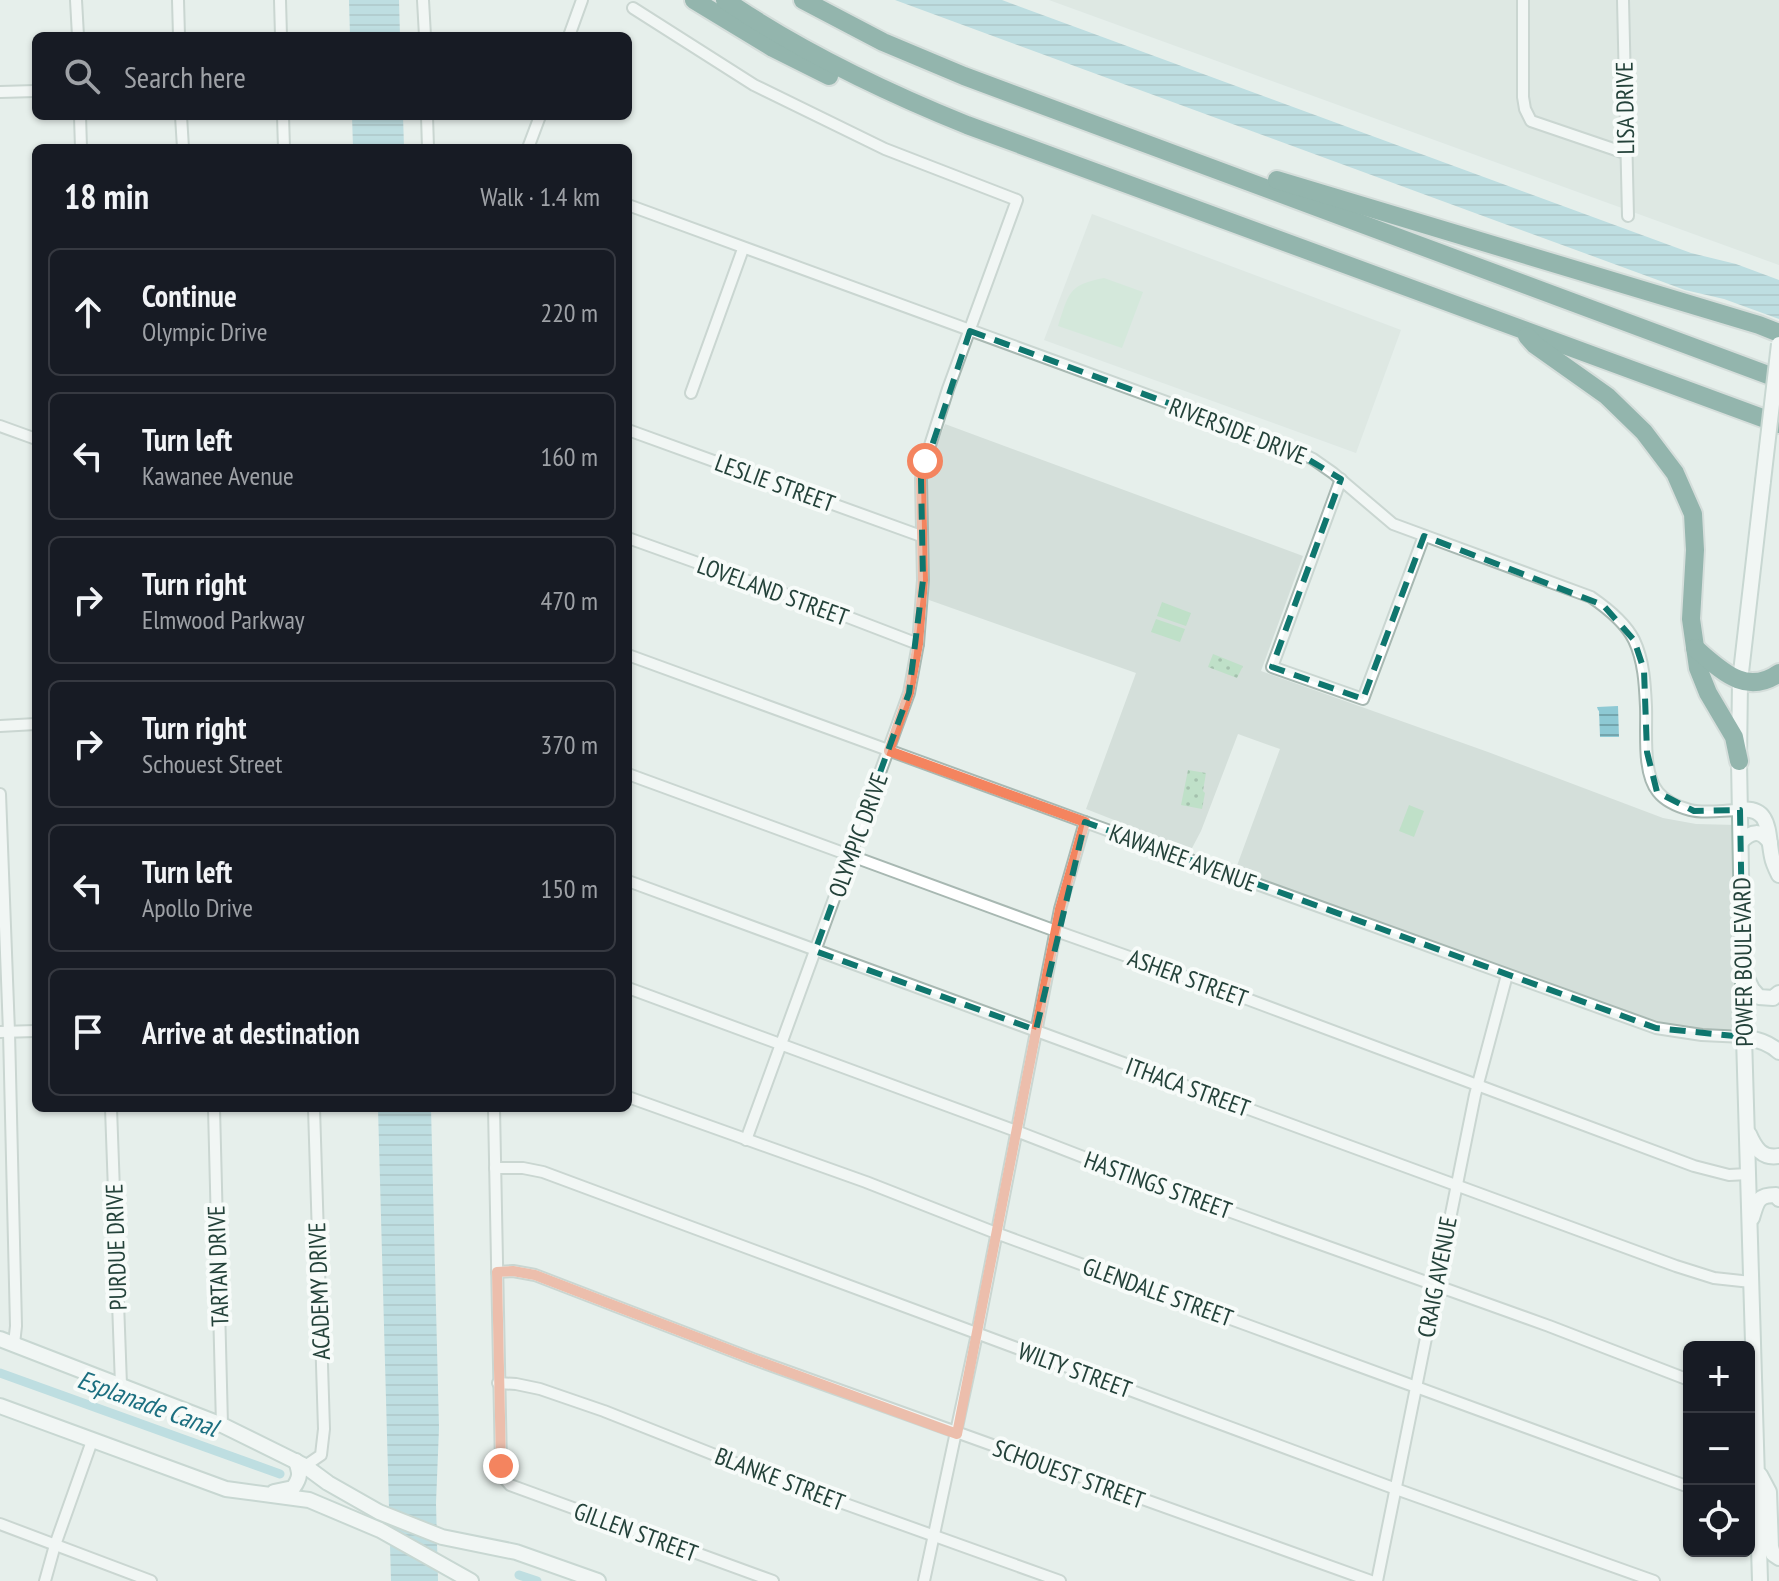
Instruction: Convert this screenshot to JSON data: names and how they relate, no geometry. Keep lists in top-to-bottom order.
{
  "streets": {
    "main road": ["POWER BOULEVARD"],
    "street": [
      "LISA DRIVE",
      "RIVERSIDE DRIVE",
      "LESLIE STREET",
      "LOVELAND STREET",
      "OLYMPIC DRIVE",
      "KAWANEE AVENUE",
      "ASHER STREET",
      "ITHACA STREET",
      "HASTINGS STREET",
      "PURDUE DRIVE",
      "TARTAN DRIVE",
      "CRAIG AVENUE",
      "ACADEMY DRIVE",
      "GLENDALE STREET",
      "WILTY STREET",
      "SCHOUEST STREET",
      "BLANKE STREET",
      "GILLEN STREET"
    ]
  },
  "crossings": [
    ["RIVERSIDE DRIVE", "OLYMPIC DRIVE"],
    ["RIVERSIDE DRIVE", "POWER BOULEVARD"],
    ["LESLIE STREET", "OLYMPIC DRIVE"],
    ["LOVELAND STREET", "OLYMPIC DRIVE"],
    ["OLYMPIC DRIVE", "KAWANEE AVENUE"],
    ["OLYMPIC DRIVE", "ASHER STREET"],
    ["OLYMPIC DRIVE", "ITHACA STREET"],
    ["OLYMPIC DRIVE", "HASTINGS STREET"],
    ["OLYMPIC DRIVE", "GLENDALE STREET"],
    ["KAWANEE AVENUE", "POWER BOULEVARD"],
    ["KAWANEE AVENUE", "CRAIG AVENUE"],
    ["POWER BOULEVARD", "ASHER STREET"],
    ["POWER BOULEVARD", "ITHACA STREET"],
    ["ASHER STREET", "CRAIG AVENUE"],
    ["ITHACA STREET", "CRAIG AVENUE"],
    ["HASTINGS STREET", "CRAIG AVENUE"],
    ["CRAIG AVENUE", "GLENDALE STREET"],
    ["CRAIG AVENUE", "WILTY STREET"],
    ["BLANKE STREET", "GILLEN STREET"]
  ],
  "water": ["Esplanade Canal"],
  "page": {
    "search": "Search here",
    "heading": ["18 min", "Walk · 1.4 km"],
    "list": [
      ["Continue", "Olympic Drive", "220 m"],
      ["Turn left", "Kawanee Avenue", "160 m"],
      ["Turn right", "Elmwood Parkway", "470 m"],
      ["Turn right", "Schouest Street", "370 m"],
      ["Turn left", "Apollo Drive", "150 m"],
      "Arrive at destination"
    ],
    "map_buttons": ["+", "−"]
  }
}
